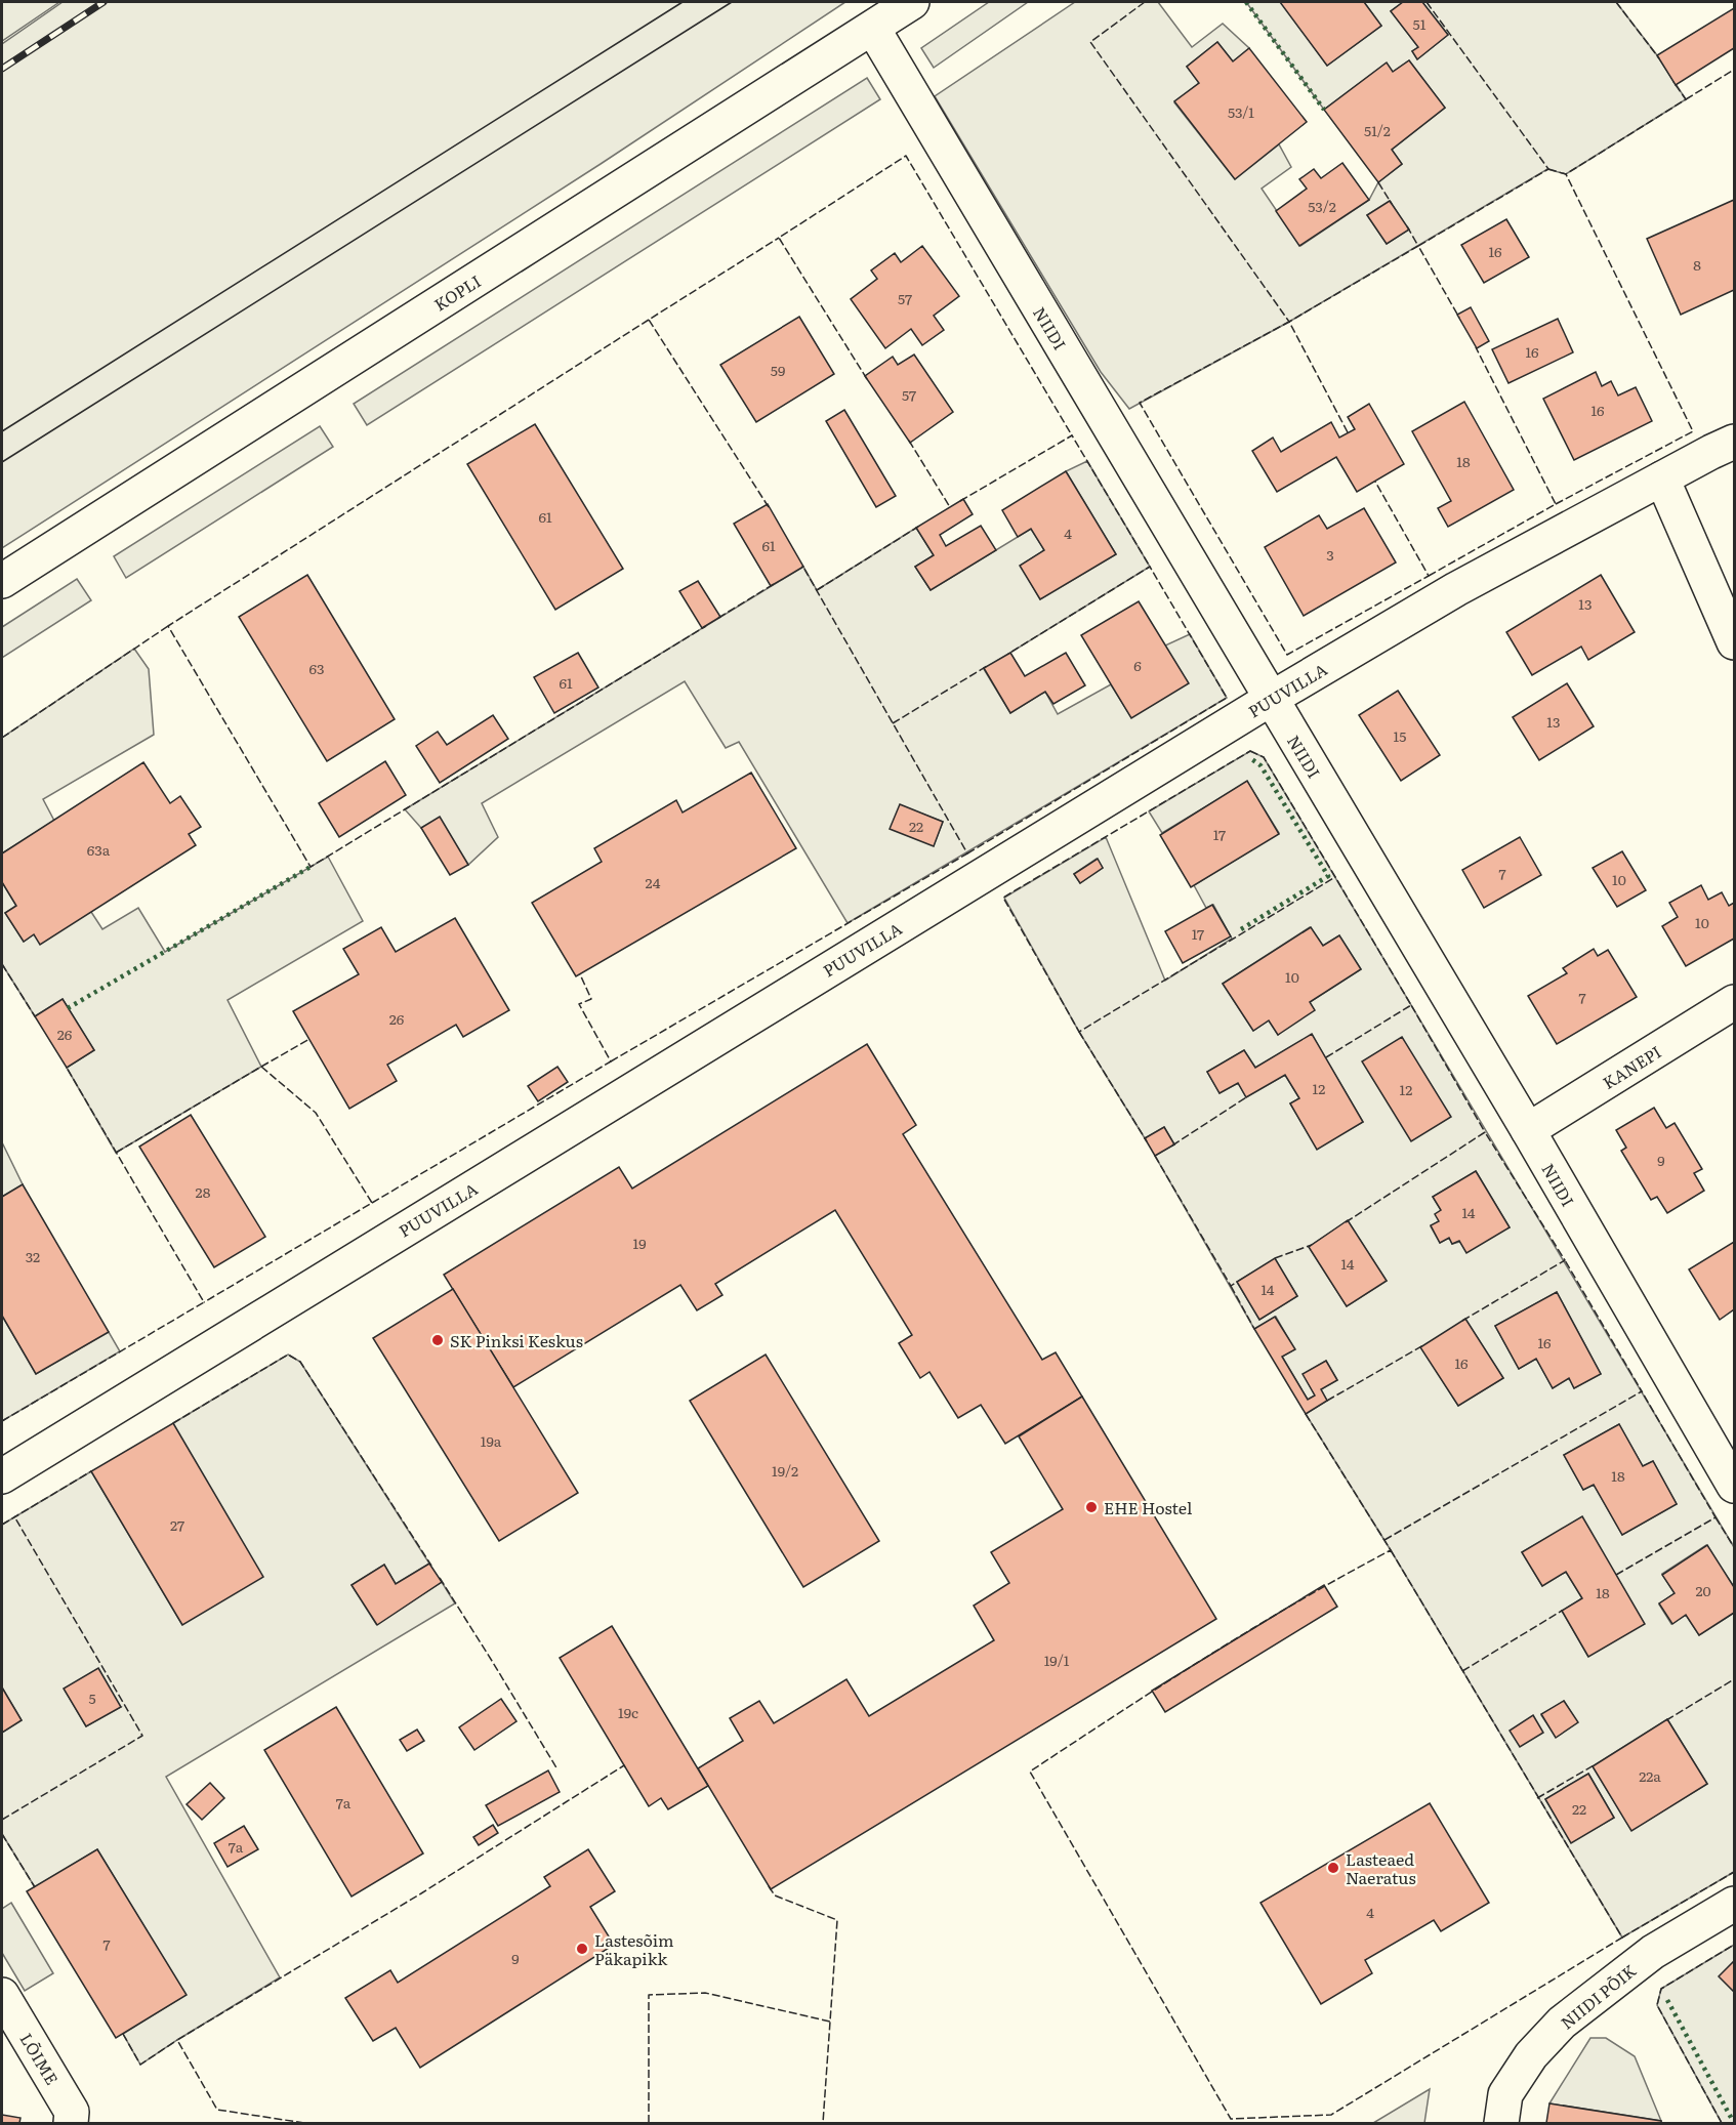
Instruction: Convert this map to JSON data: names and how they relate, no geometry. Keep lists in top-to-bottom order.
{
  "streets": {
    "street": [
      "KOPLI",
      "NIIDI",
      "PUUVILLA",
      "KANEPI",
      "NIIDI PÕIK",
      "LÕIME"
    ]
  },
  "crossings": [
    ["KOPLI", "NIIDI"],
    ["NIIDI", "PUUVILLA"],
    ["NIIDI", "KANEPI"]
  ],
  "places": [
    "SK Pinksi Keskus",
    "EHE Hostel",
    "Lasteaed Naeratus",
    "Lastesõim Päkapikk"
  ],
  "house_numbers": [
    "51",
    "53/1",
    "51/2",
    "53/2",
    "16",
    "8",
    "57",
    "16",
    "59",
    "57",
    "16",
    "18",
    "61",
    "4",
    "61",
    "3",
    "13",
    "6",
    "63",
    "61",
    "13",
    "15",
    "22",
    "17",
    "63a",
    "7",
    "10",
    "24",
    "10",
    "17",
    "10",
    "7",
    "26",
    "26",
    "12",
    "12",
    "9",
    "28",
    "14",
    "19",
    "32",
    "14",
    "14",
    "16",
    "16",
    "19a",
    "19/2",
    "18",
    "27",
    "20",
    "18",
    "19/1",
    "5",
    "19c",
    "22a",
    "7a",
    "22",
    "7a",
    "4",
    "7",
    "9"
  ]
}
